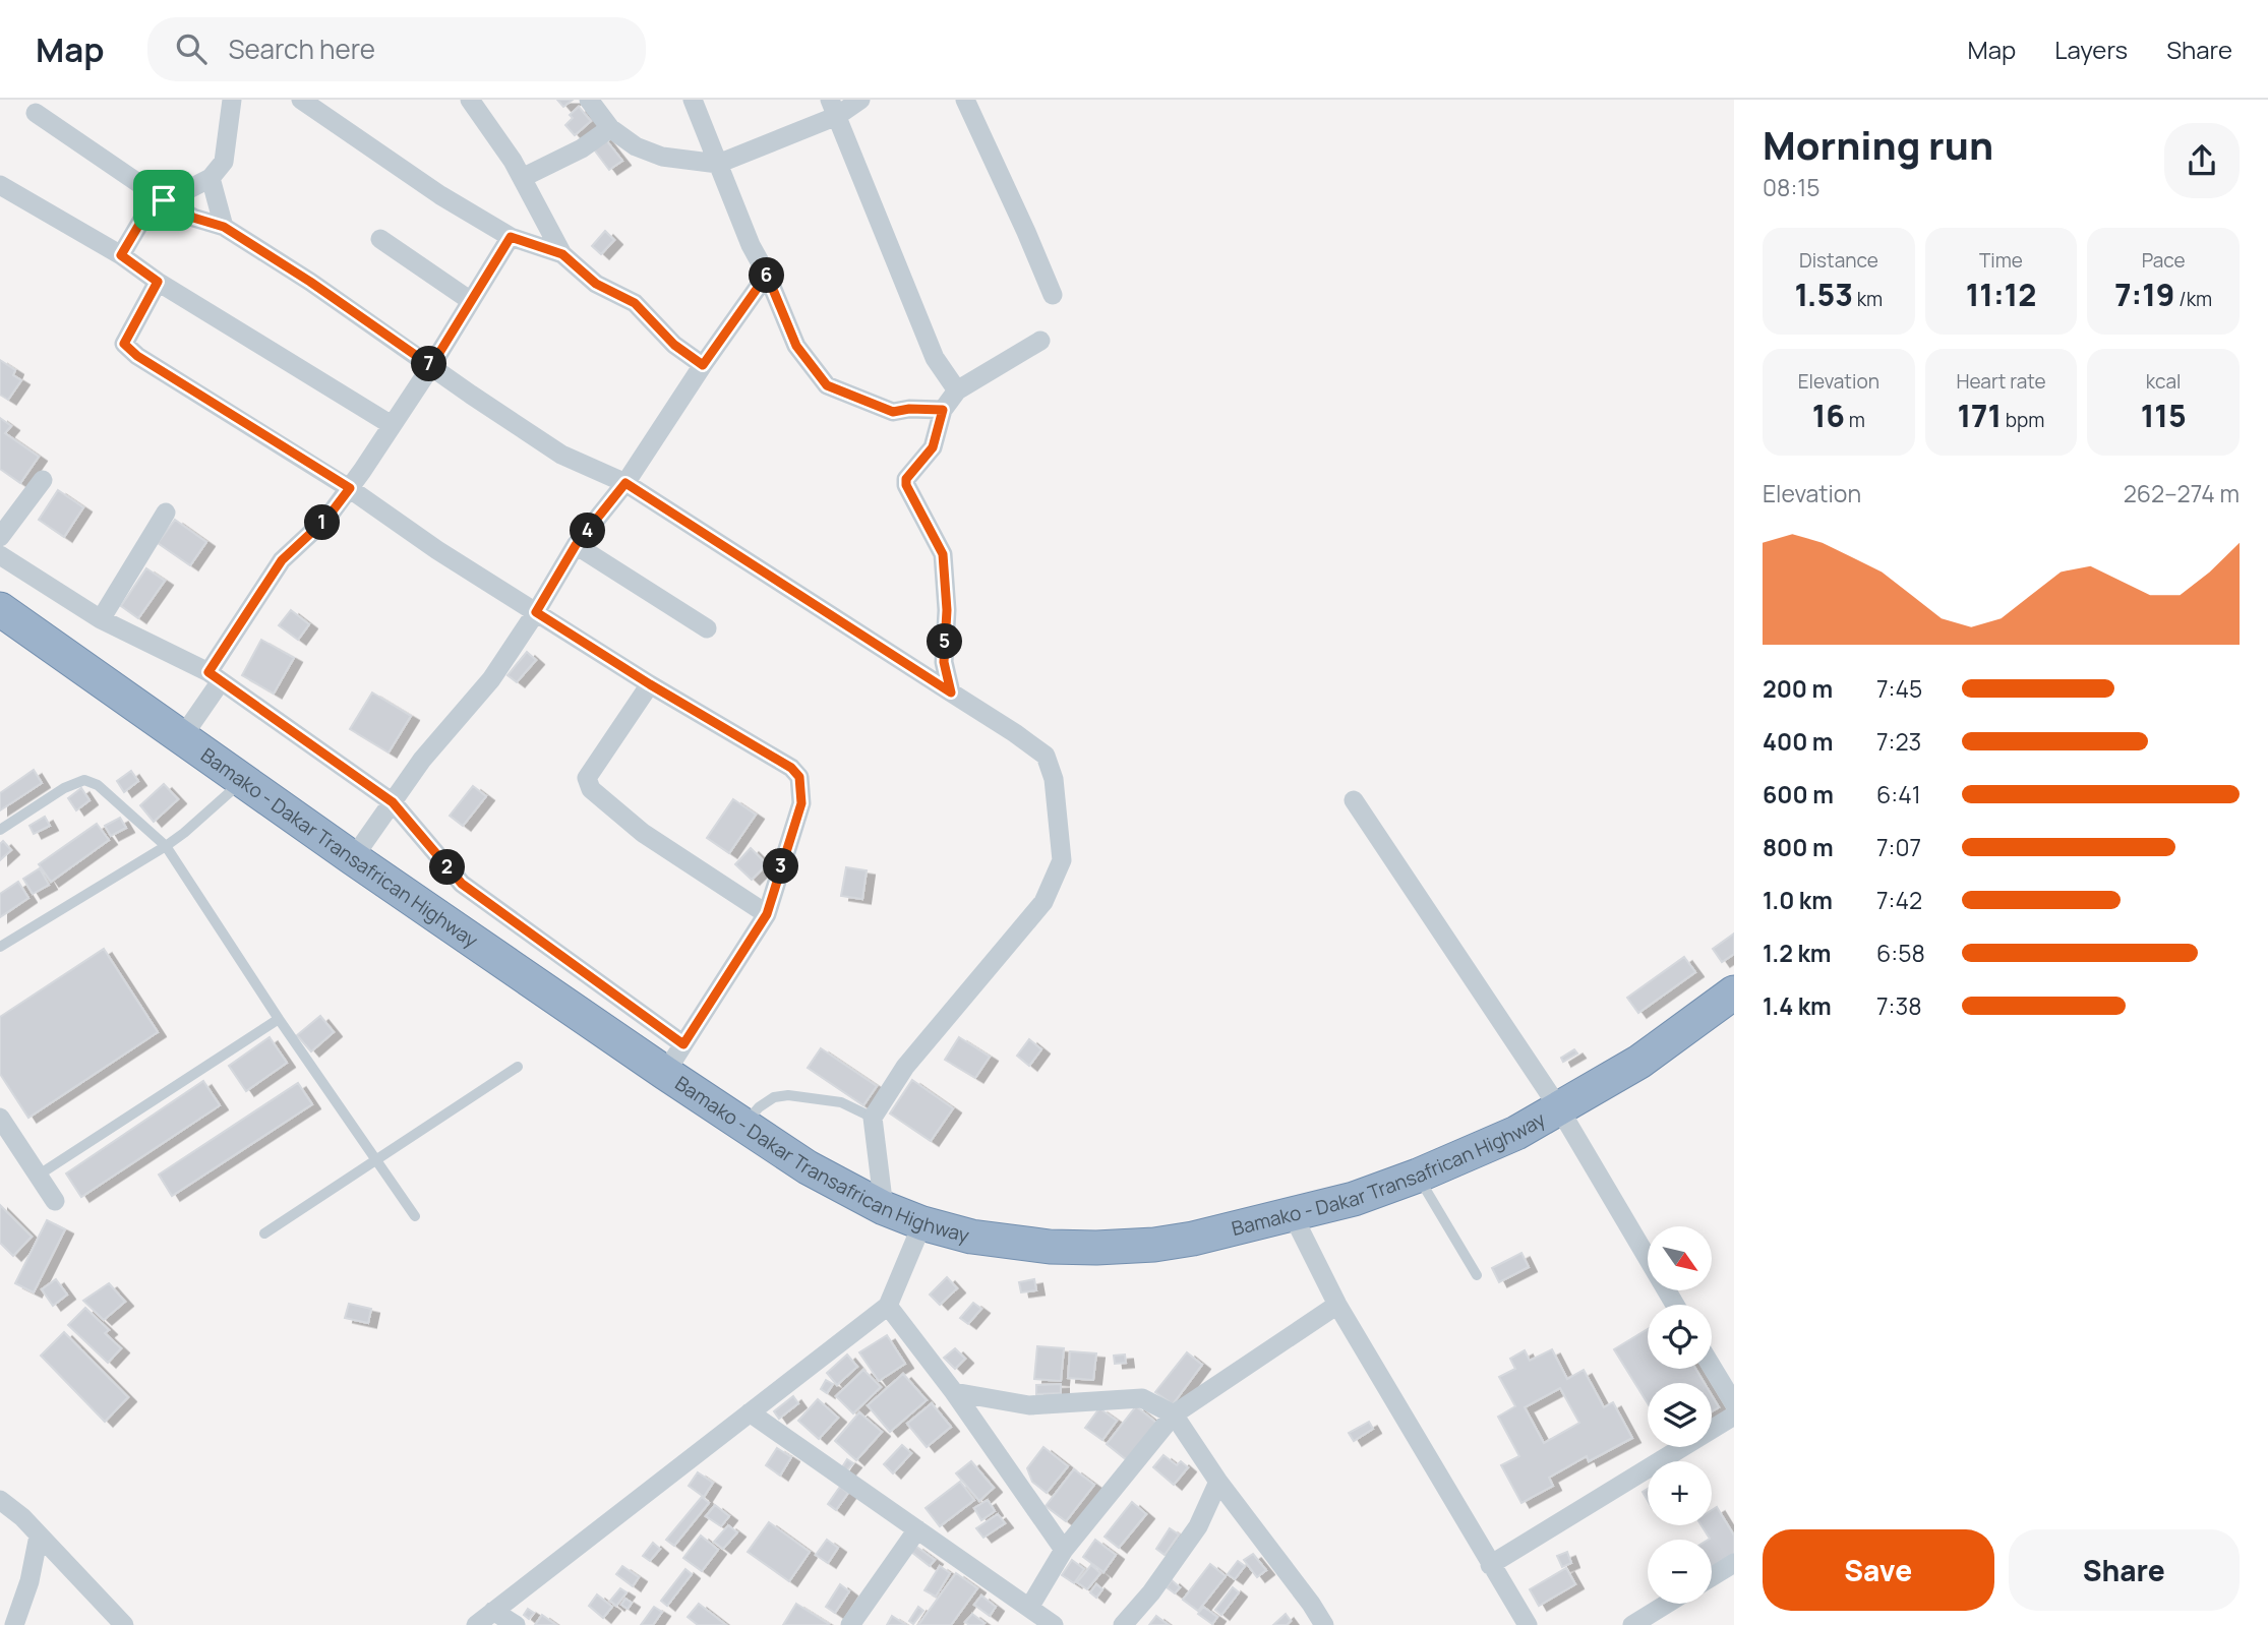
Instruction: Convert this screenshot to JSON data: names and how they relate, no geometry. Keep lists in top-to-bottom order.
{
  "streets": {
    "highway": ["Bamako - Dakar Transafrican Highway"]
  },
  "north": "bottom right",
  "page": {
    "header": "Map",
    "search": "Search here",
    "nav": ["Map", "Layers", "Share"],
    "heading": ["Morning run", "08:15"],
    "stats": [
      ["Distance", "1.53 km"],
      ["Time", "11:12"],
      ["Pace", "7:19 /km"],
      ["Elevation", "16 m"],
      ["Heart rate", "171 bpm"],
      ["kcal", "115"]
    ],
    "pins": [
      "6",
      "7",
      "1",
      "4",
      "5",
      "3",
      "2"
    ],
    "chart": ["Elevation", "262–274 m"],
    "list": [
      {
        "name": "200 m",
        "note": "7:45"
      },
      {
        "name": "400 m",
        "note": "7:23"
      },
      {
        "name": "600 m",
        "note": "6:41"
      },
      {
        "name": "800 m",
        "note": "7:07"
      },
      {
        "name": "1.0 km",
        "note": "7:42"
      },
      {
        "name": "1.2 km",
        "note": "6:58"
      },
      {
        "name": "1.4 km",
        "note": "7:38"
      }
    ],
    "map_buttons": ["+", "−"],
    "buttons": ["Save", "Share"]
  }
}
